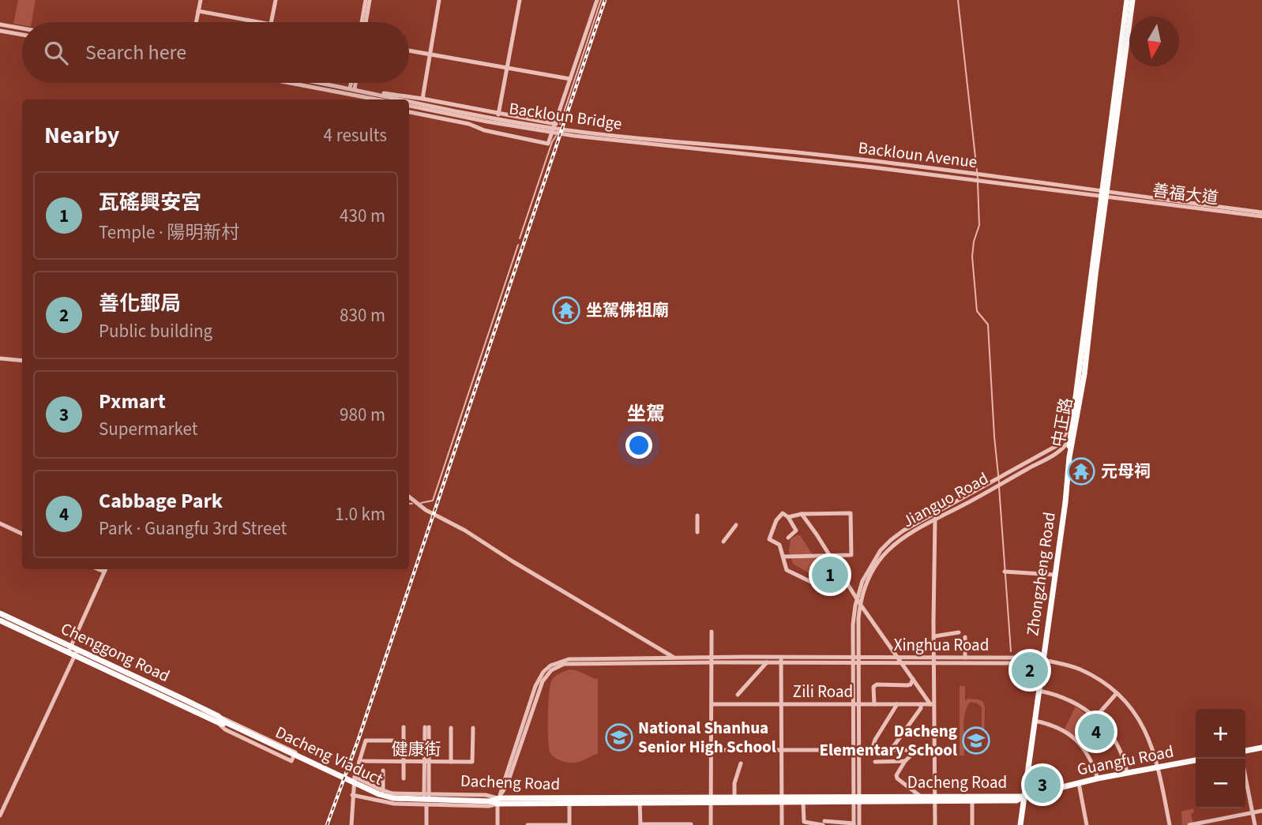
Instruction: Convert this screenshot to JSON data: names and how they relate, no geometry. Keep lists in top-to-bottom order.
{
  "streets": {
    "main road": [
      "中正路",
      "Zhongzheng Road",
      "Chenggong Road",
      "Dacheng Viaduct",
      "Guangfu Road",
      "Dacheng Road"
    ],
    "street": [
      "Backloun Bridge",
      "Backloun Avenue",
      "善福大道",
      "Jianguo Road",
      "Xinghua Road",
      "Zili Road",
      "健康街"
    ]
  },
  "crossings": [
    ["Backloun Bridge", "Backloun Avenue"],
    ["Backloun Avenue", "善福大道"],
    ["Backloun Avenue", "中正路"],
    ["善福大道", "中正路"],
    ["中正路", "Jianguo Road"],
    ["中正路", "Zhongzheng Road"],
    ["Jianguo Road", "Xinghua Road"],
    ["Jianguo Road", "Zili Road"],
    ["Jianguo Road", "Dacheng Road"],
    ["Zhongzheng Road", "Xinghua Road"],
    ["Zhongzheng Road", "Guangfu Road"],
    ["Zhongzheng Road", "Dacheng Road"],
    ["Xinghua Road", "Dacheng Viaduct"],
    ["Xinghua Road", "Dacheng Road"],
    ["Chenggong Road", "Dacheng Viaduct"],
    ["Dacheng Viaduct", "Dacheng Road"],
    ["Guangfu Road", "Dacheng Road"]
  ],
  "districts": ["坐駕"],
  "places": {
    "temple": ["坐駕佛祖廟", "元母祠"],
    "school or university": ["National Shanhua Senior High School", "Dacheng Elementary School"]
  },
  "north": "bottom",
  "page": {
    "search": "Search here",
    "heading": ["Nearby", "4 results"],
    "list": [
      {
        "mark": "1",
        "name": "瓦磘興安宮",
        "note": "Temple · 陽明新村",
        "value": "430 m"
      },
      {
        "mark": "2",
        "name": "善化郵局",
        "note": "Public building",
        "value": "830 m"
      },
      {
        "mark": "3",
        "name": "Pxmart",
        "note": "Supermarket",
        "value": "980 m"
      },
      {
        "mark": "4",
        "name": "Cabbage Park",
        "note": "Park · Guangfu 3rd Street",
        "value": "1.0 km"
      }
    ],
    "pins": [
      "1",
      "2",
      "4",
      "3"
    ],
    "map_buttons": ["+", "−"]
  }
}
